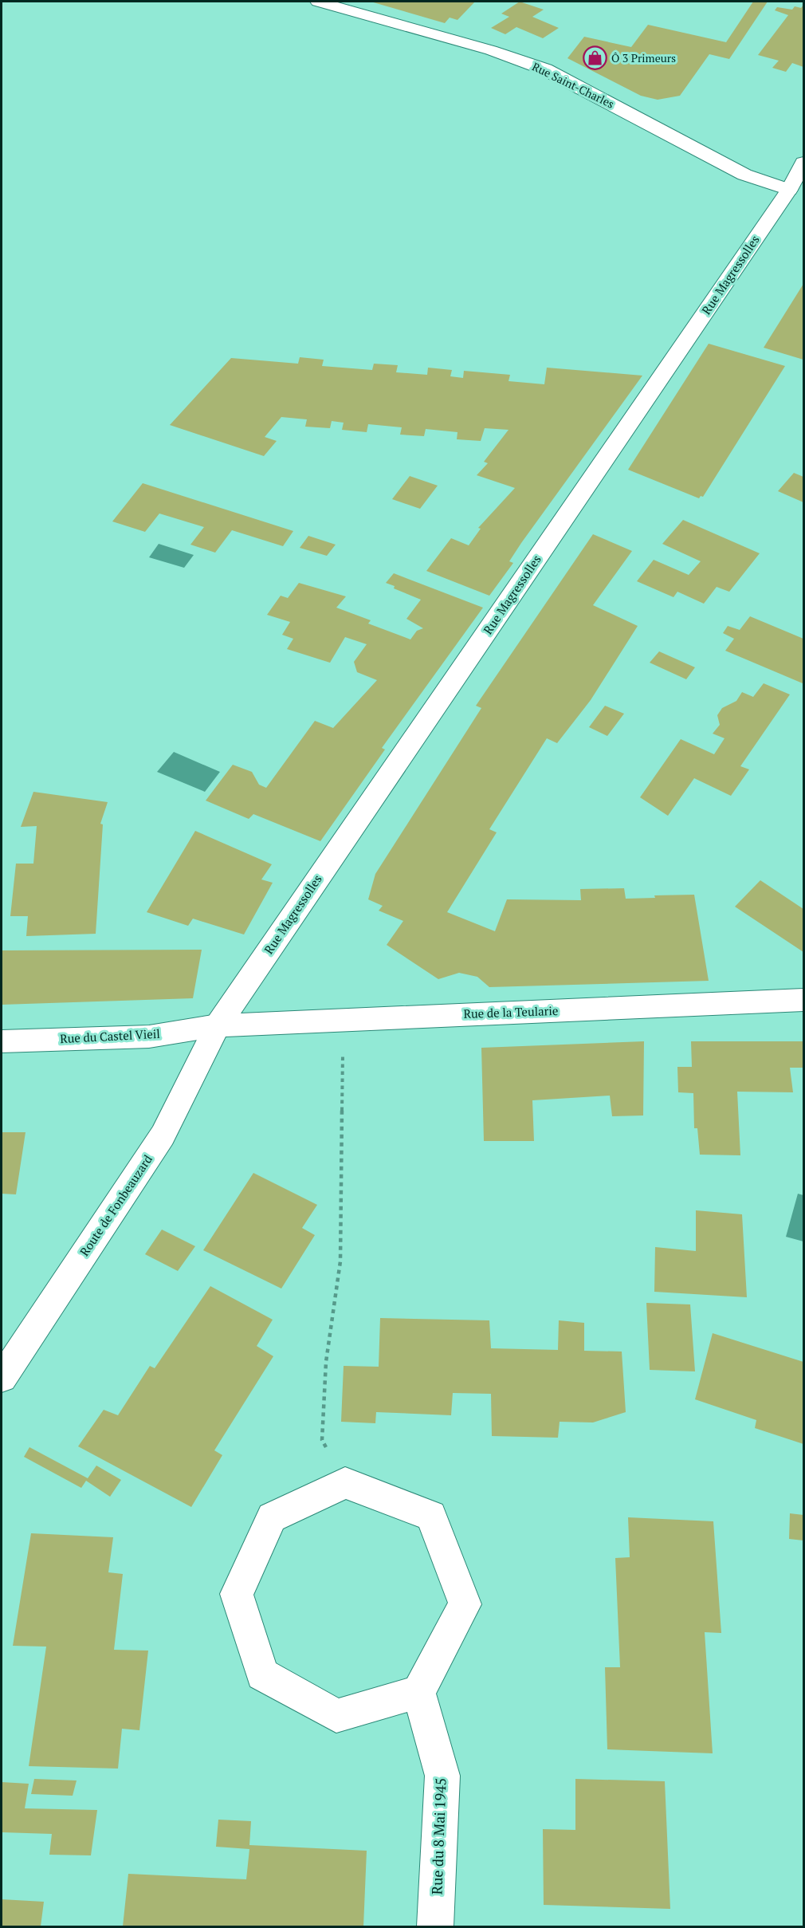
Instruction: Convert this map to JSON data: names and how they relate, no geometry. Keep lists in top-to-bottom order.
{
  "streets": {
    "street": [
      "Rue Saint-Charles",
      "Rue Magressolles",
      "Rue de la Teularie",
      "Rue du Castel Vieil",
      "Route de Fonbeauzard",
      "Rue du 8 Mai 1945"
    ]
  },
  "crossings": [
    ["Rue Saint-Charles", "Rue Magressolles"],
    ["Rue Magressolles", "Rue de la Teularie"],
    ["Rue Magressolles", "Rue du Castel Vieil"],
    ["Rue Magressolles", "Route de Fonbeauzard"],
    ["Rue de la Teularie", "Rue du Castel Vieil"],
    ["Rue de la Teularie", "Route de Fonbeauzard"],
    ["Rue du Castel Vieil", "Route de Fonbeauzard"]
  ],
  "places": {
    "shop": ["Ô 3 Primeurs"]
  }
}
